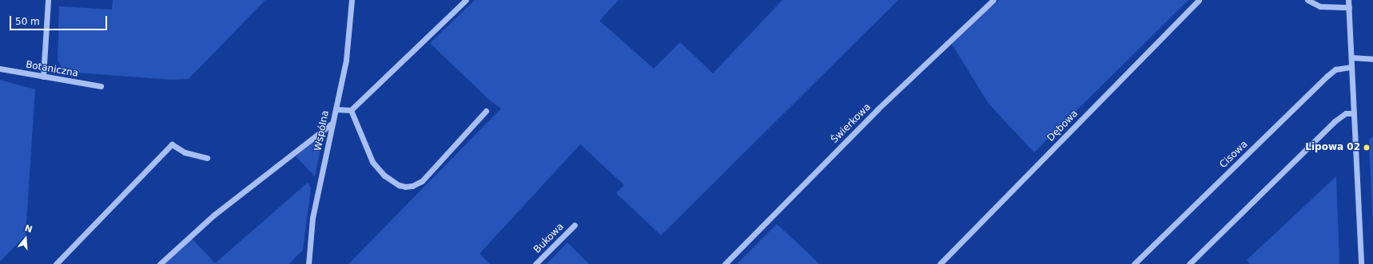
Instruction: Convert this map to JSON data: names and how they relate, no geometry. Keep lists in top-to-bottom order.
{
  "streets": {
    "street": [
      "Botaniczna",
      "Świerkowa",
      "Dębowa",
      "Wspólna",
      "Cisowa",
      "Bukowa"
    ]
  },
  "places": ["Lipowa 02"],
  "scale_bar": "50 m",
  "north": "top"
}
